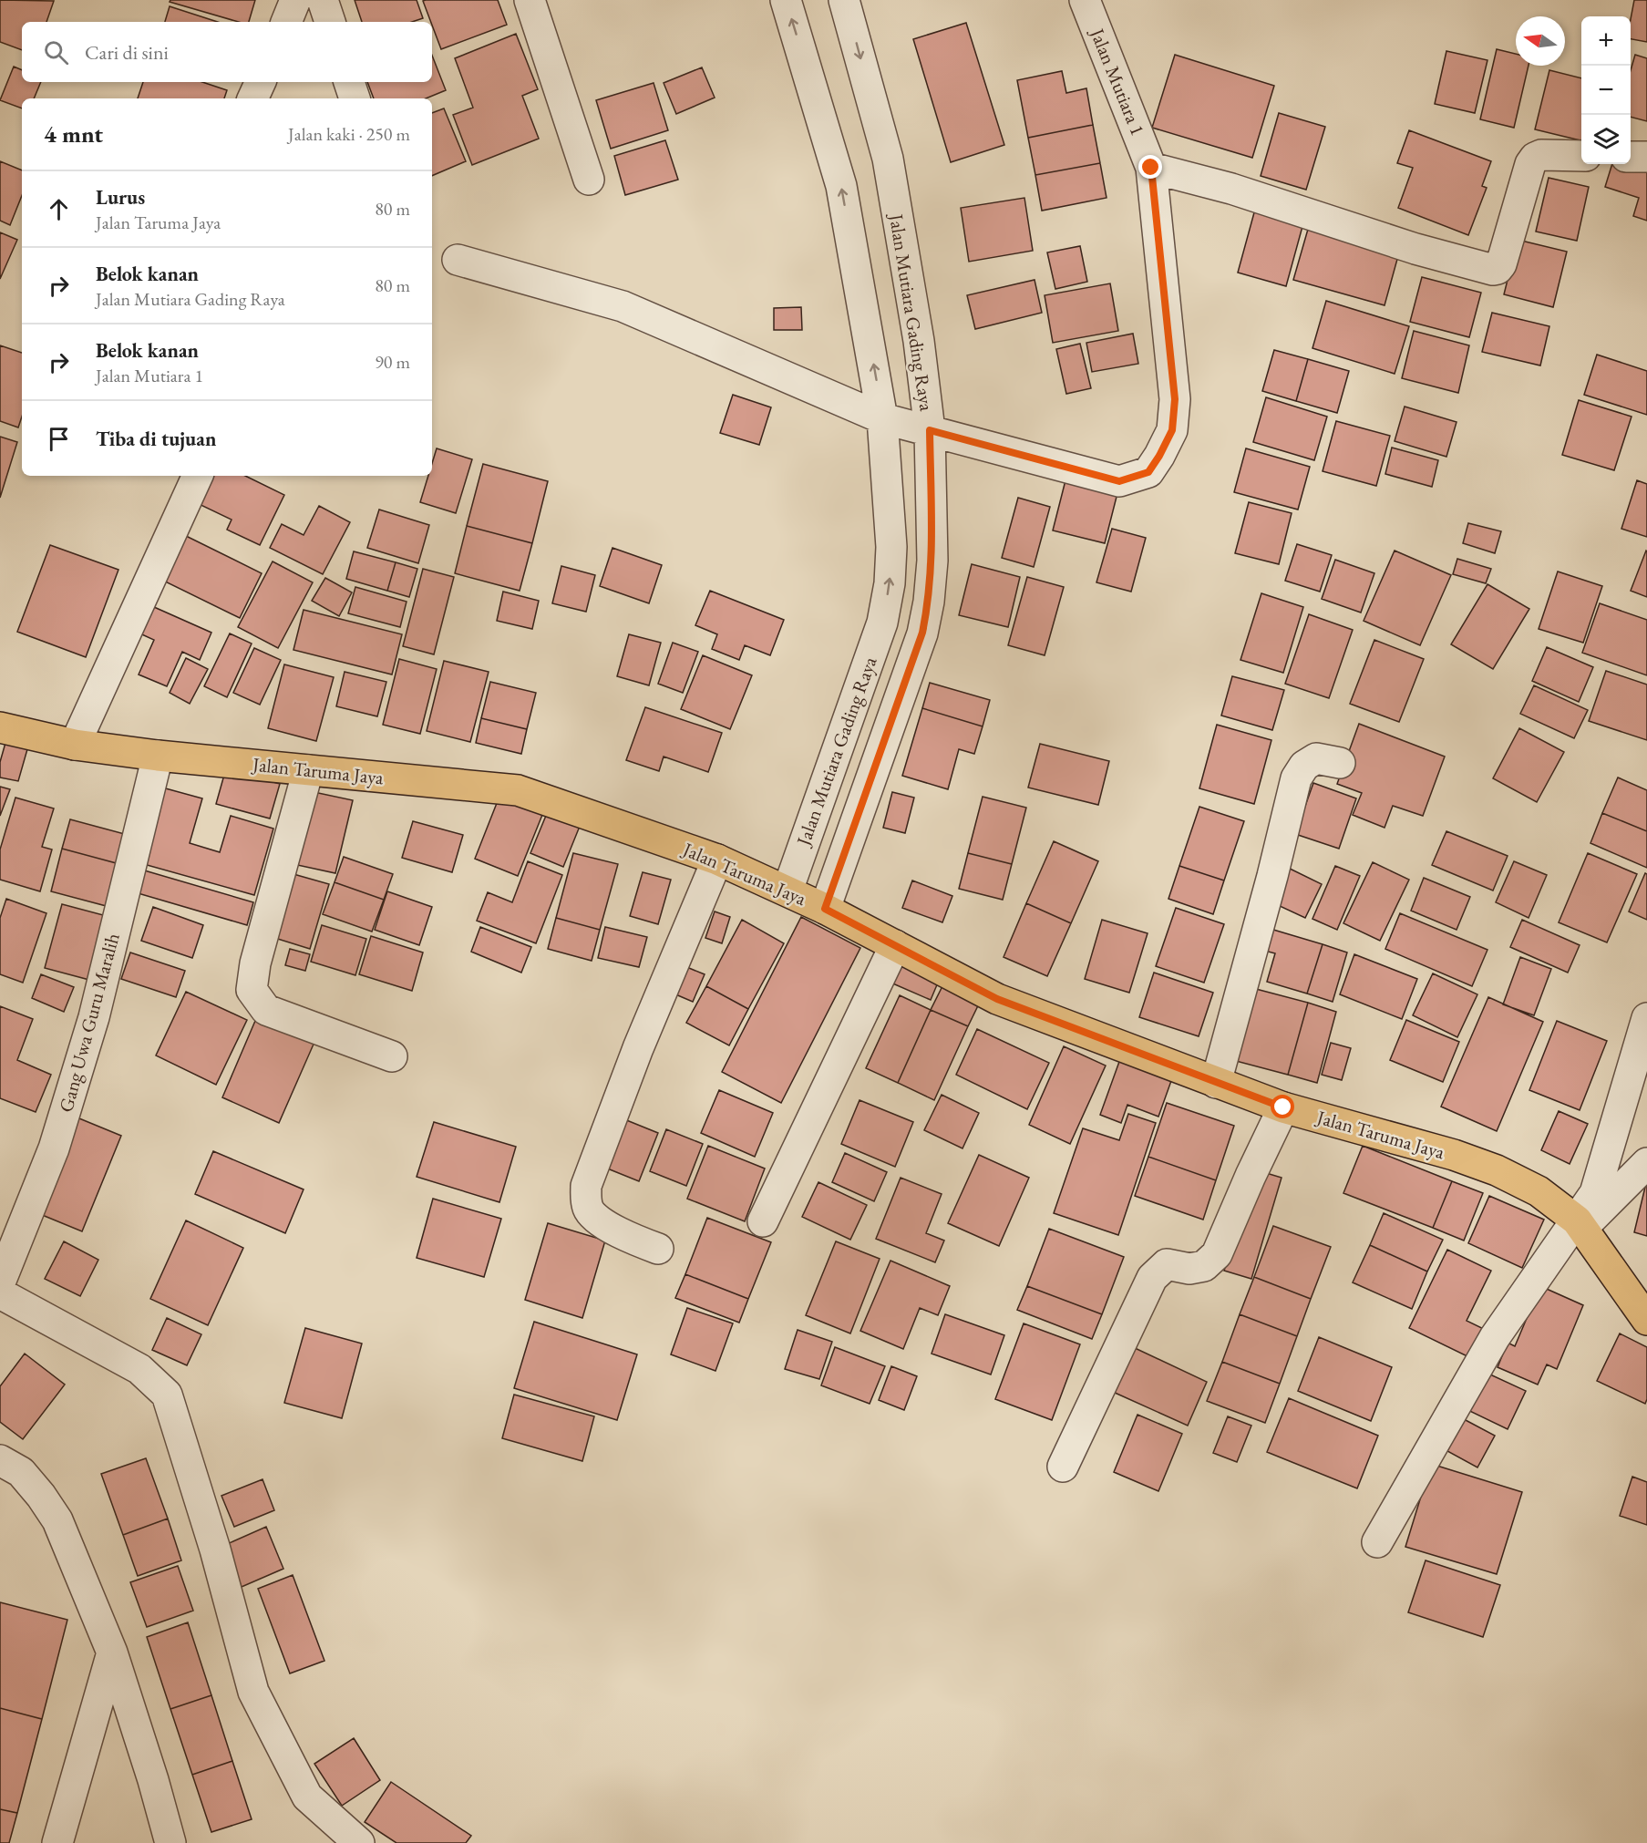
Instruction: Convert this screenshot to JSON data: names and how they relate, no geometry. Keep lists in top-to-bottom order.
{
  "streets": {
    "main road": ["Jalan Taruma Jaya"],
    "street": ["Jalan Mutiara 1", "Jalan Mutiara Gading Raya", "Gang Uwa Guru Maralih"]
  },
  "crossings": [
    ["Jalan Mutiara 1", "Jalan Mutiara Gading Raya"],
    ["Jalan Mutiara Gading Raya", "Jalan Taruma Jaya"],
    ["Jalan Taruma Jaya", "Gang Uwa Guru Maralih"]
  ],
  "north": "left",
  "page": {
    "map_buttons": ["+", "−"],
    "search": "Cari di sini",
    "heading": ["4 mnt", "Jalan kaki · 250 m"],
    "list": [
      ["Lurus", "Jalan Taruma Jaya", "80 m"],
      ["Belok kanan", "Jalan Mutiara Gading Raya", "80 m"],
      ["Belok kanan", "Jalan Mutiara 1", "90 m"],
      "Tiba di tujuan"
    ]
  }
}
